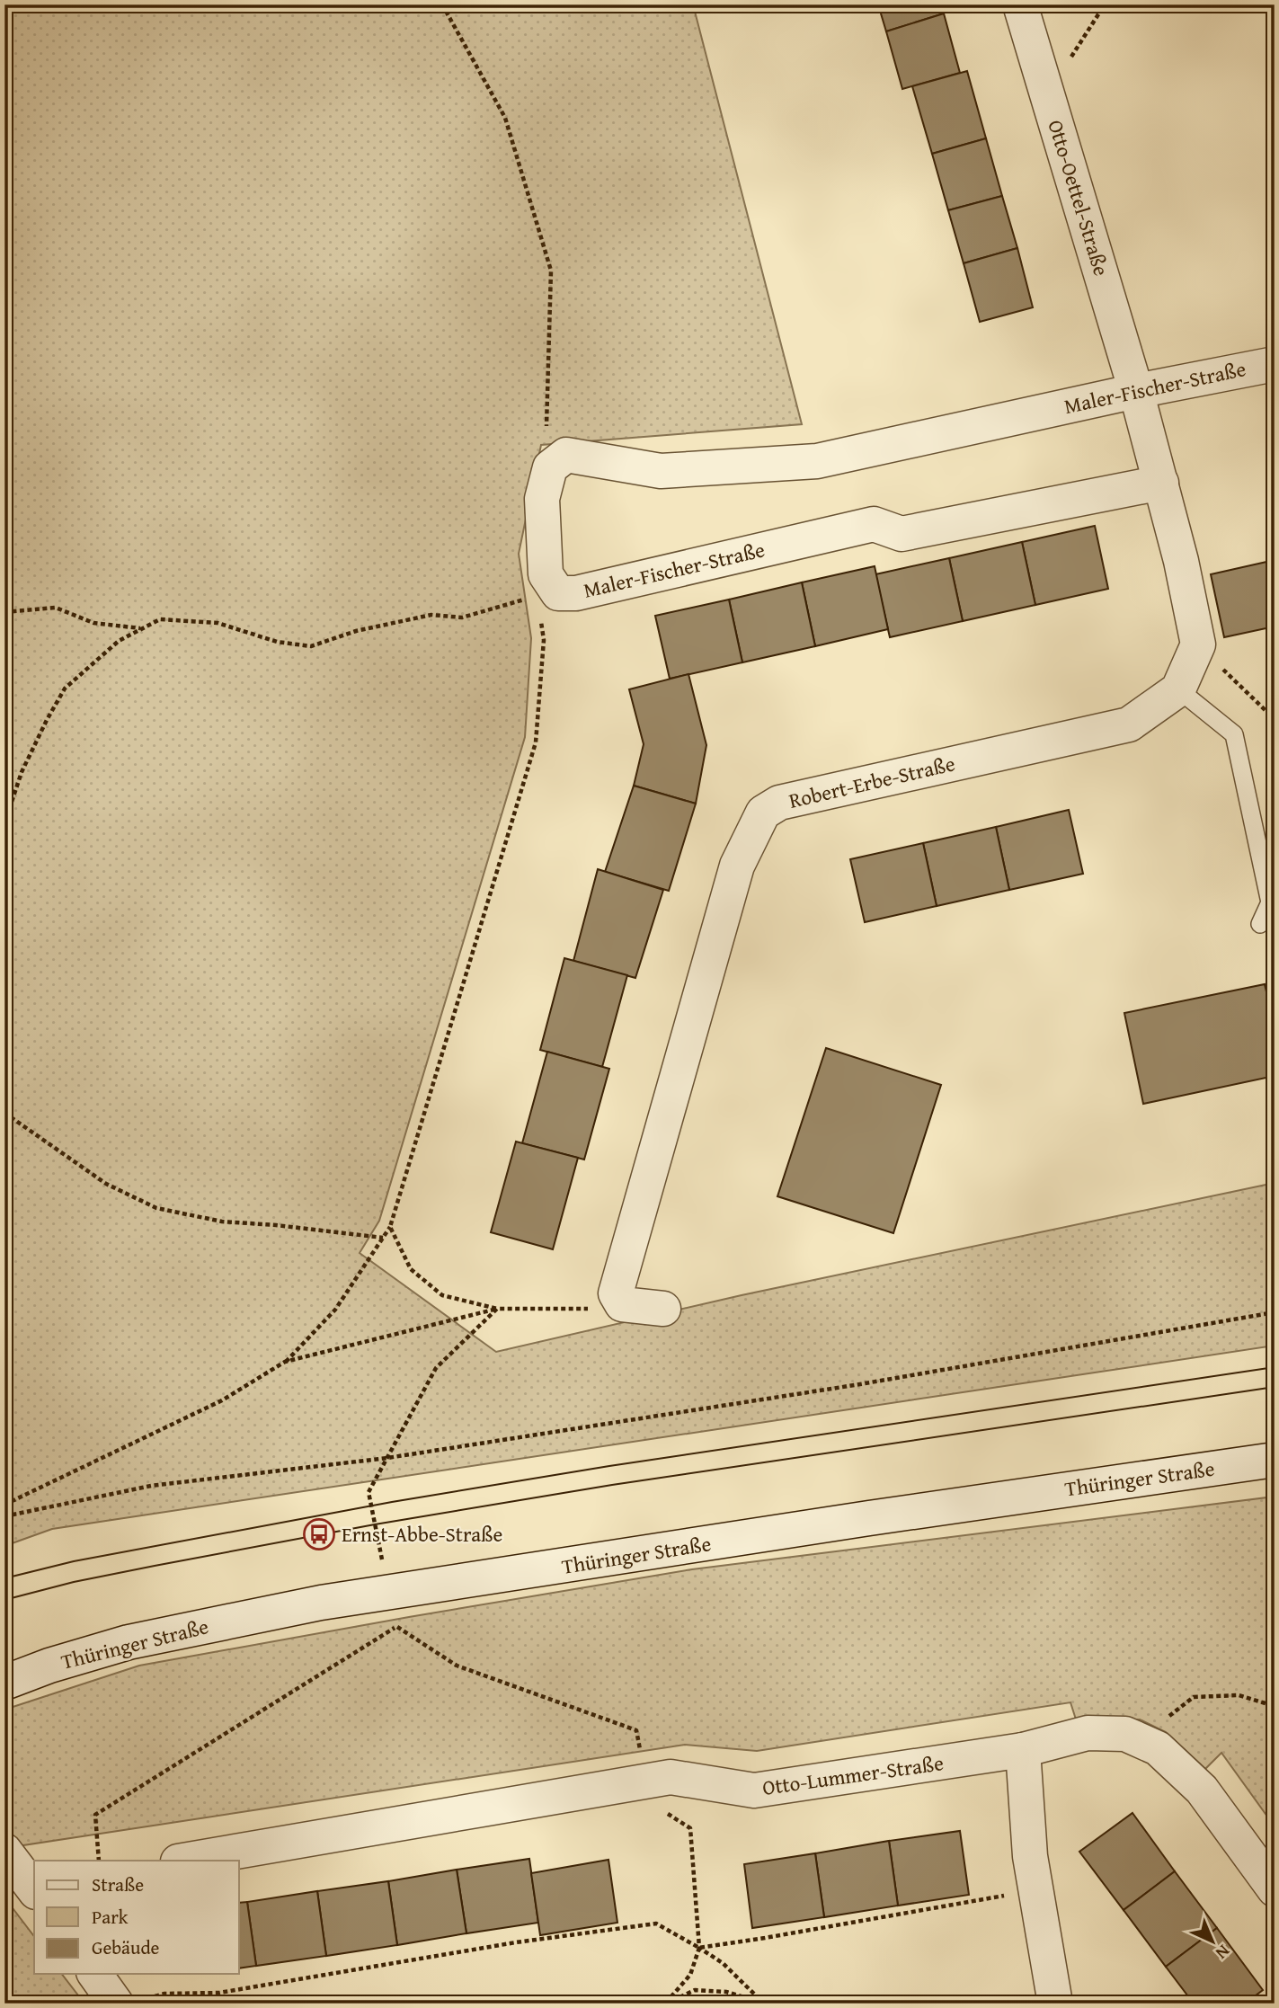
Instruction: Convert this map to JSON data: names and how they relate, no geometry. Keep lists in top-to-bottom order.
{
  "streets": {
    "street": [
      "Otto-Oettel-Straße",
      "Maler-Fischer-Straße",
      "Robert-Erbe-Straße",
      "Thüringer Straße",
      "Otto-Lummer-Straße"
    ]
  },
  "crossings": [
    ["Otto-Oettel-Straße", "Maler-Fischer-Straße"]
  ],
  "places": {
    "bus stop": ["Ernst-Abbe-Straße"]
  },
  "legend": ["Straße", "Park", "Gebäude"],
  "north": "bottom right"
}
